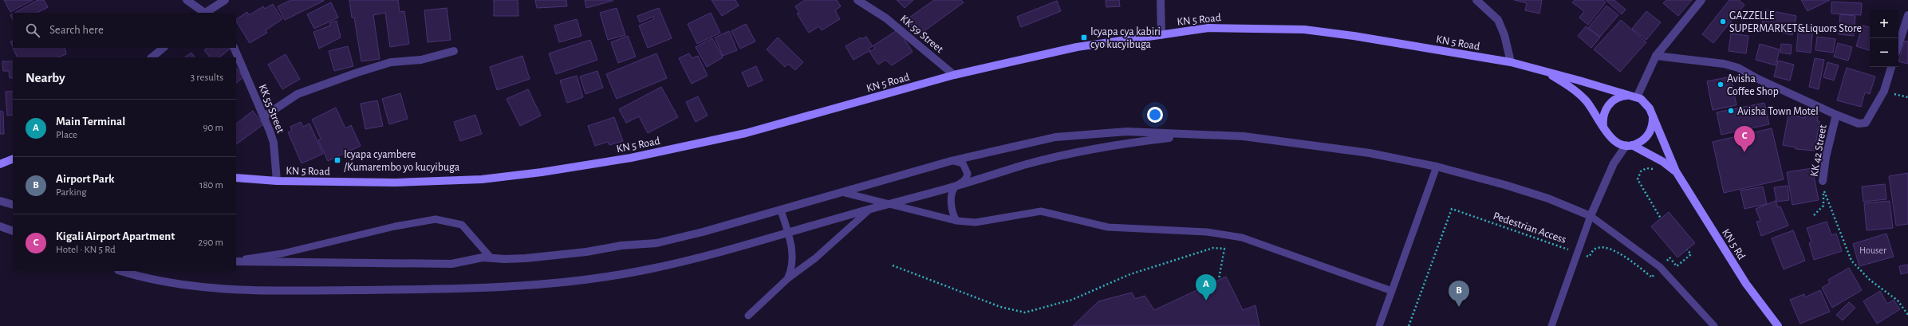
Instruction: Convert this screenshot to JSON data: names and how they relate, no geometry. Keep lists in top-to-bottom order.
{
  "streets": {
    "main road": ["KN 5 Road", "KN 5 Rd"],
    "street": ["KK 59 Street", "KK 55 Street", "KK 42 Street"],
    "path": ["Pedestrian Access"]
  },
  "crossings": [
    ["KN 5 Road", "KK 59 Street"],
    ["KN 5 Road", "KK 55 Street"],
    ["KN 5 Road", "KN 5 Rd"]
  ],
  "places": {
    "other": ["GAZZELLE SUPERMARKET&Liquors Store", "Avisha Coffee Shop", "Avisha Town Motel"],
    "transit": ["Icyapa cya kabiri cyo kucyibuga", "Icyapa cyambere /Kumarembo yo kucyibuga"]
  },
  "house_numbers": ["Houser"],
  "page": {
    "map_buttons": ["+", "−"],
    "search": "Search here",
    "heading": ["Nearby", "3 results"],
    "list": [
      {
        "mark": "A",
        "name": "Main Terminal",
        "note": "Place",
        "value": "90 m"
      },
      {
        "mark": "B",
        "name": "Airport Park",
        "note": "Parking",
        "value": "180 m"
      },
      {
        "mark": "C",
        "name": "Kigali Airport Apartment",
        "note": "Hotel · KN 5 Rd",
        "value": "290 m"
      }
    ],
    "pins": ["C", "A", "B"]
  }
}
